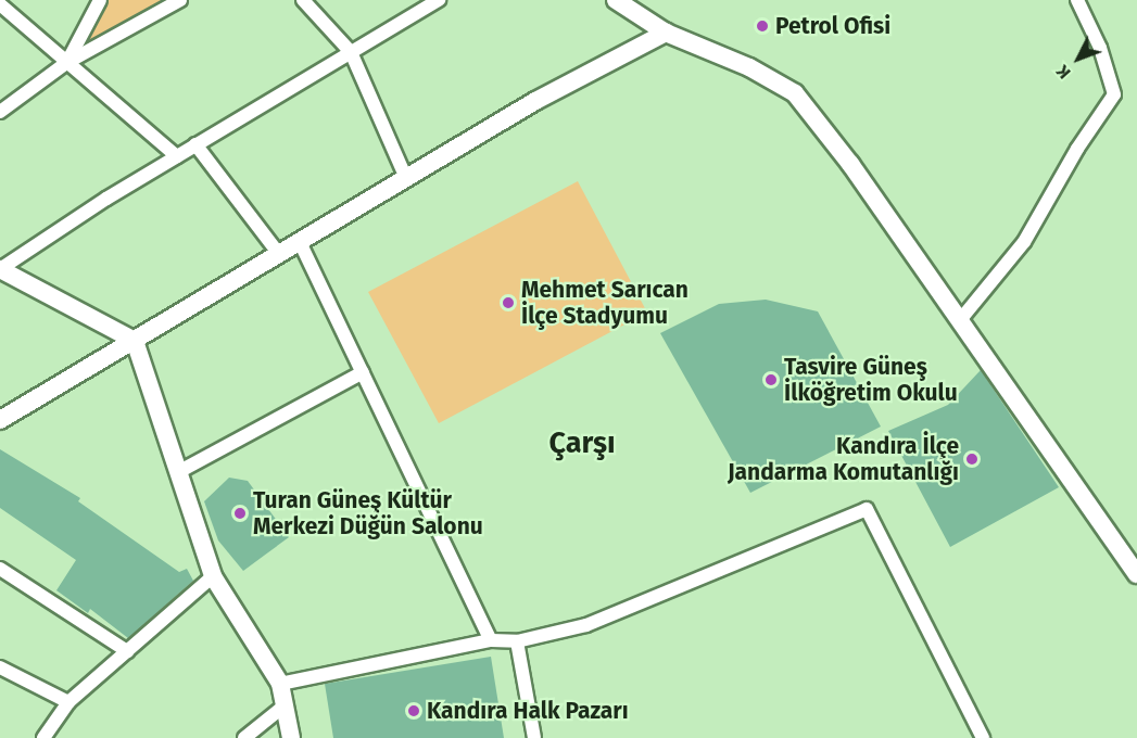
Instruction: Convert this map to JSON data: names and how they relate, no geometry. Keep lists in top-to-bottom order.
{
  "districts": ["Çarşı"],
  "places": [
    "Petrol Ofisi",
    "Mehmet Sarıcan İlçe Stadyumu",
    "Tasvire Güneş İlköğretim Okulu",
    "Kandıra İlçe Jandarma Komutanlığı",
    "Turan Güneş Kültür Merkezi Düğün Salonu",
    "Kandıra Halk Pazarı"
  ],
  "north": "bottom left"
}
